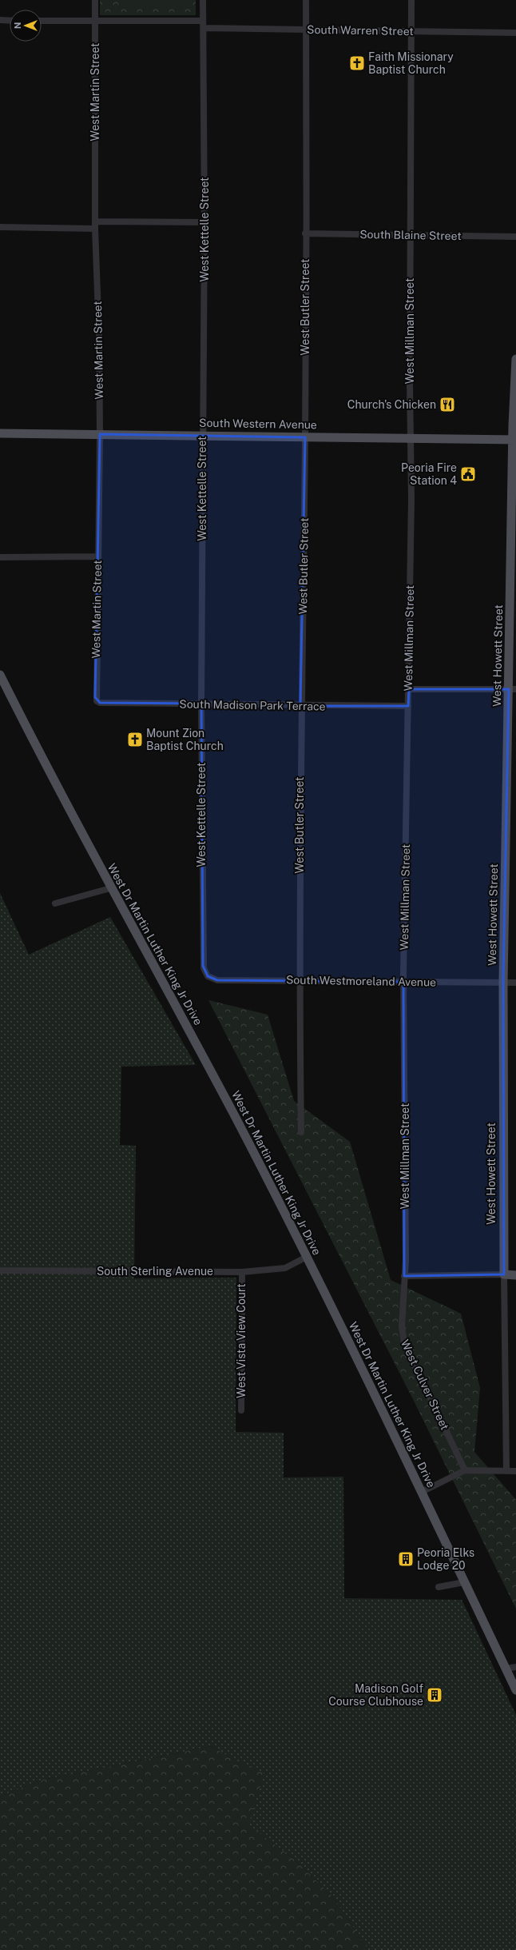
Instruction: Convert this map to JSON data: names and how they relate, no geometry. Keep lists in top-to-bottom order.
{
  "streets": {
    "main road": ["South Western Avenue", "West Howett Street", "West Dr Martin Luther King Jr Drive"],
    "street": [
      "South Warren Street",
      "West Martin Street",
      "West Kettelle Street",
      "South Blaine Street",
      "West Butler Street",
      "West Millman Street",
      "South Madison Park Terrace",
      "South Westmoreland Avenue",
      "South Sterling Avenue",
      "West Vista View Court",
      "West Culver Street"
    ]
  },
  "crossings": [
    ["South Warren Street", "West Kettelle Street"],
    ["South Warren Street", "West Butler Street"],
    ["South Warren Street", "West Millman Street"],
    ["West Martin Street", "South Western Avenue"],
    ["West Martin Street", "South Madison Park Terrace"],
    ["West Kettelle Street", "South Western Avenue"],
    ["West Kettelle Street", "South Madison Park Terrace"],
    ["West Kettelle Street", "South Westmoreland Avenue"],
    ["South Blaine Street", "West Butler Street"],
    ["South Blaine Street", "West Millman Street"],
    ["West Butler Street", "South Western Avenue"],
    ["West Butler Street", "South Madison Park Terrace"],
    ["West Butler Street", "South Westmoreland Avenue"],
    ["West Millman Street", "South Western Avenue"],
    ["West Millman Street", "South Madison Park Terrace"],
    ["West Millman Street", "South Westmoreland Avenue"],
    ["West Millman Street", "West Culver Street"],
    ["South Western Avenue", "West Howett Street"],
    ["West Howett Street", "South Westmoreland Avenue"],
    ["West Dr Martin Luther King Jr Drive", "South Sterling Avenue"],
    ["South Sterling Avenue", "West Vista View Court"]
  ],
  "places": {
    "church": ["Faith Missionary Baptist Church", "Mount Zion Baptist Church"],
    "restaurant": ["Church's Chicken"],
    "public building": ["Peoria Fire Station 4"],
    "building": ["Peoria Elks Lodge 20", "Madison Golf Course Clubhouse"]
  },
  "north": "left"
}
